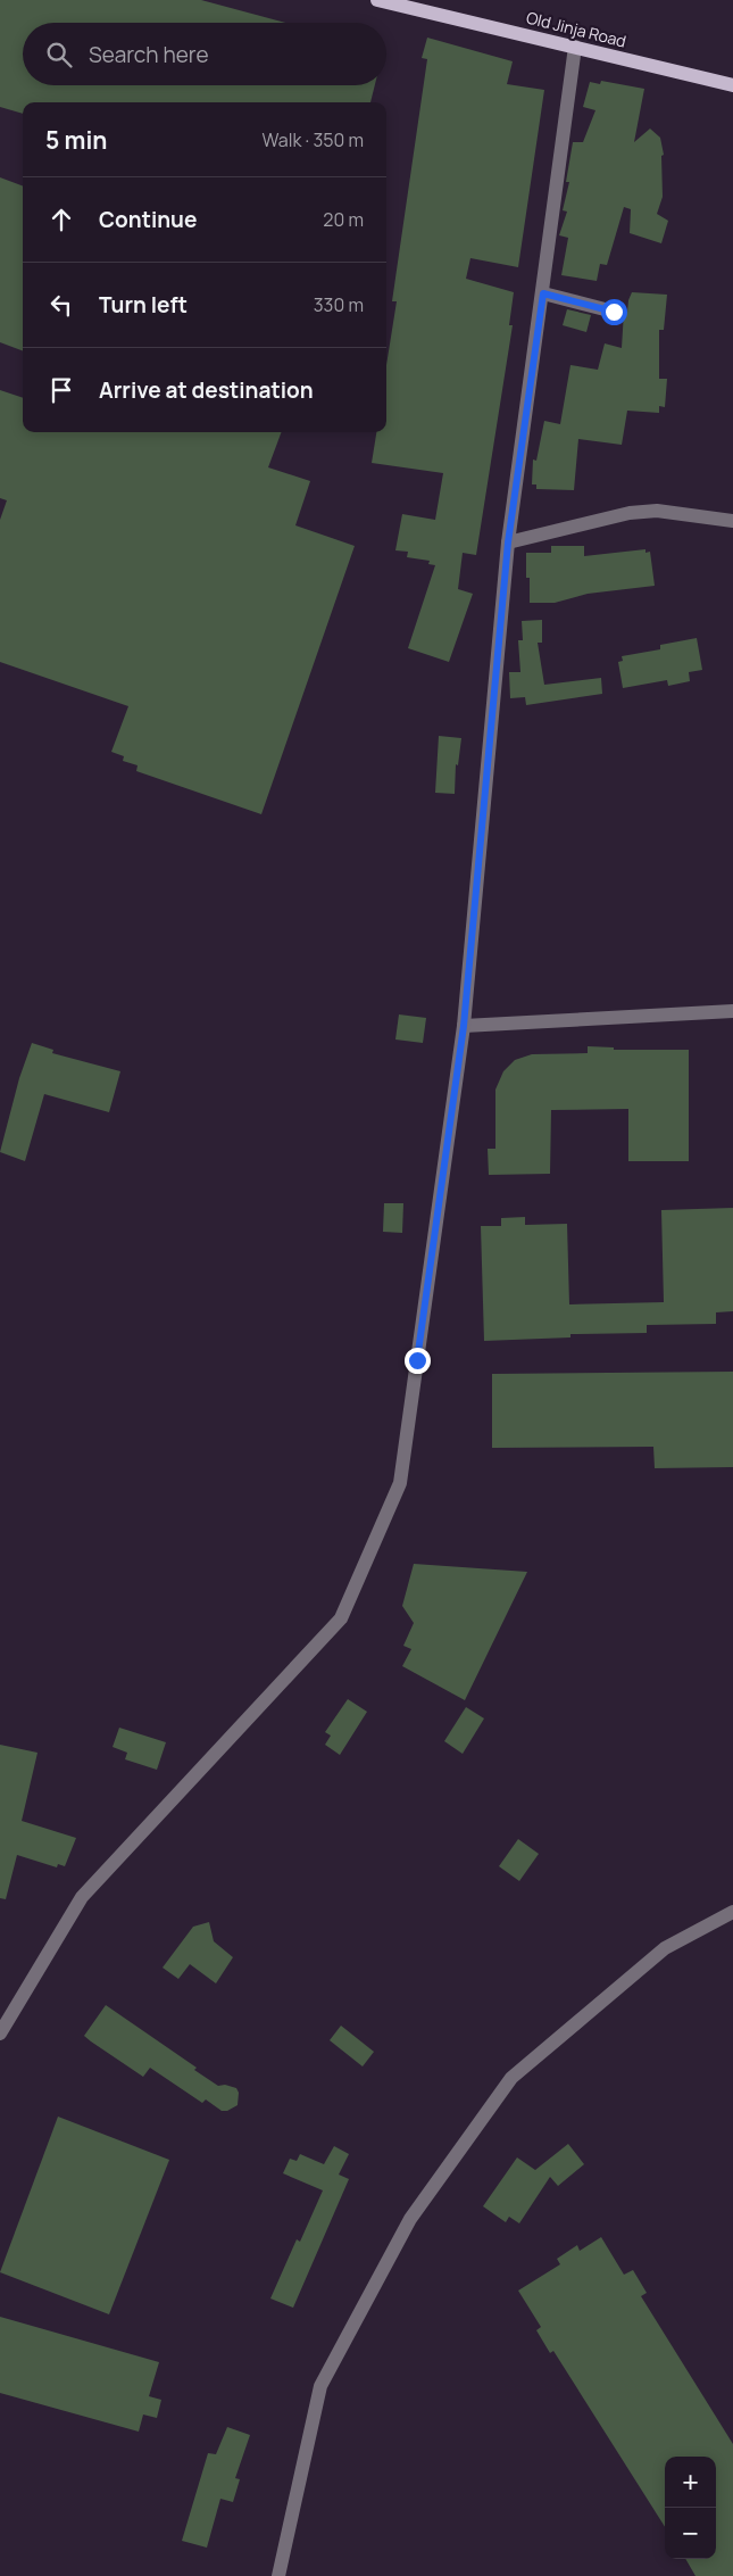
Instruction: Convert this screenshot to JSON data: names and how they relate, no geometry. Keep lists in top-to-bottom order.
{
  "streets": {
    "main road": ["Old Jinja Road"]
  },
  "page": {
    "search": "Search here",
    "heading": ["5 min", "Walk · 350 m"],
    "list": [
      ["Continue", "20 m"],
      ["Turn left", "330 m"],
      "Arrive at destination"
    ],
    "map_buttons": ["+", "−"]
  }
}
